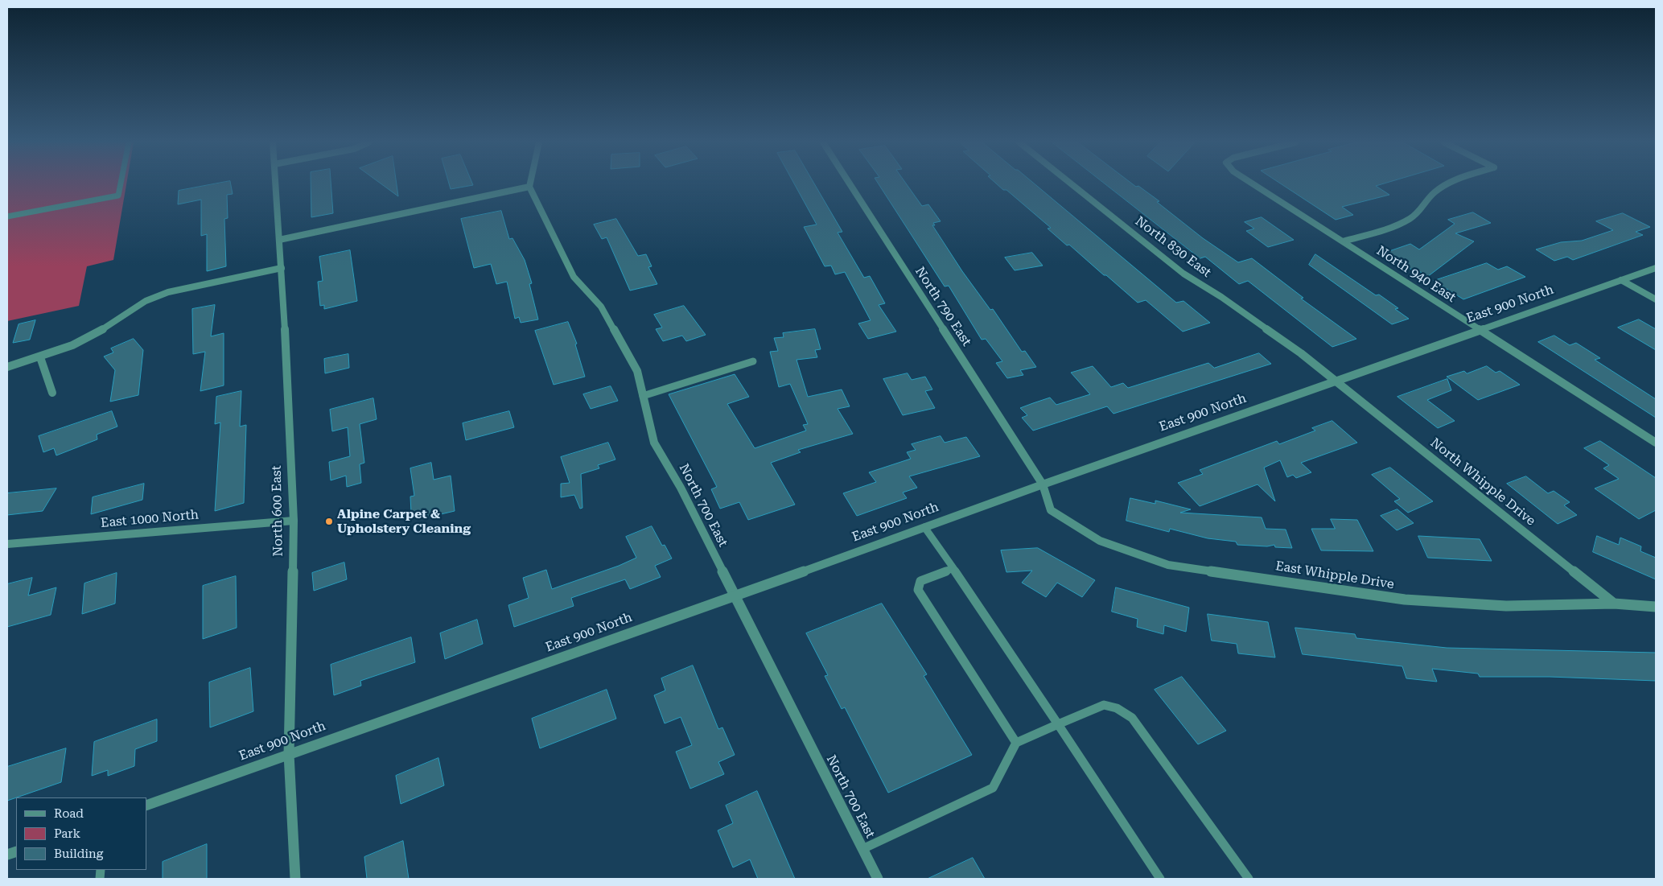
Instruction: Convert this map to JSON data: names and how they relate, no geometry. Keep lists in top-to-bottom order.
{
  "streets": {
    "street": [
      "North 830 East",
      "North 940 East",
      "East 900 North",
      "North 790 East",
      "North Whipple Drive",
      "North 700 East",
      "North 600 East",
      "East 1000 North",
      "East Whipple Drive"
    ]
  },
  "crossings": [
    ["North 830 East", "East 900 North"],
    ["North 830 East", "North Whipple Drive"],
    ["North 940 East", "East 900 North"],
    ["East 900 North", "North 790 East"],
    ["East 900 North", "North Whipple Drive"],
    ["East 900 North", "North 700 East"],
    ["East 900 North", "North 600 East"],
    ["East 900 North", "East Whipple Drive"],
    ["North 790 East", "East Whipple Drive"],
    ["North Whipple Drive", "East Whipple Drive"],
    ["North 600 East", "East 1000 North"]
  ],
  "places": ["Alpine Carpet & Upholstery Cleaning"],
  "legend": ["Road", "Park", "Building"]
}
